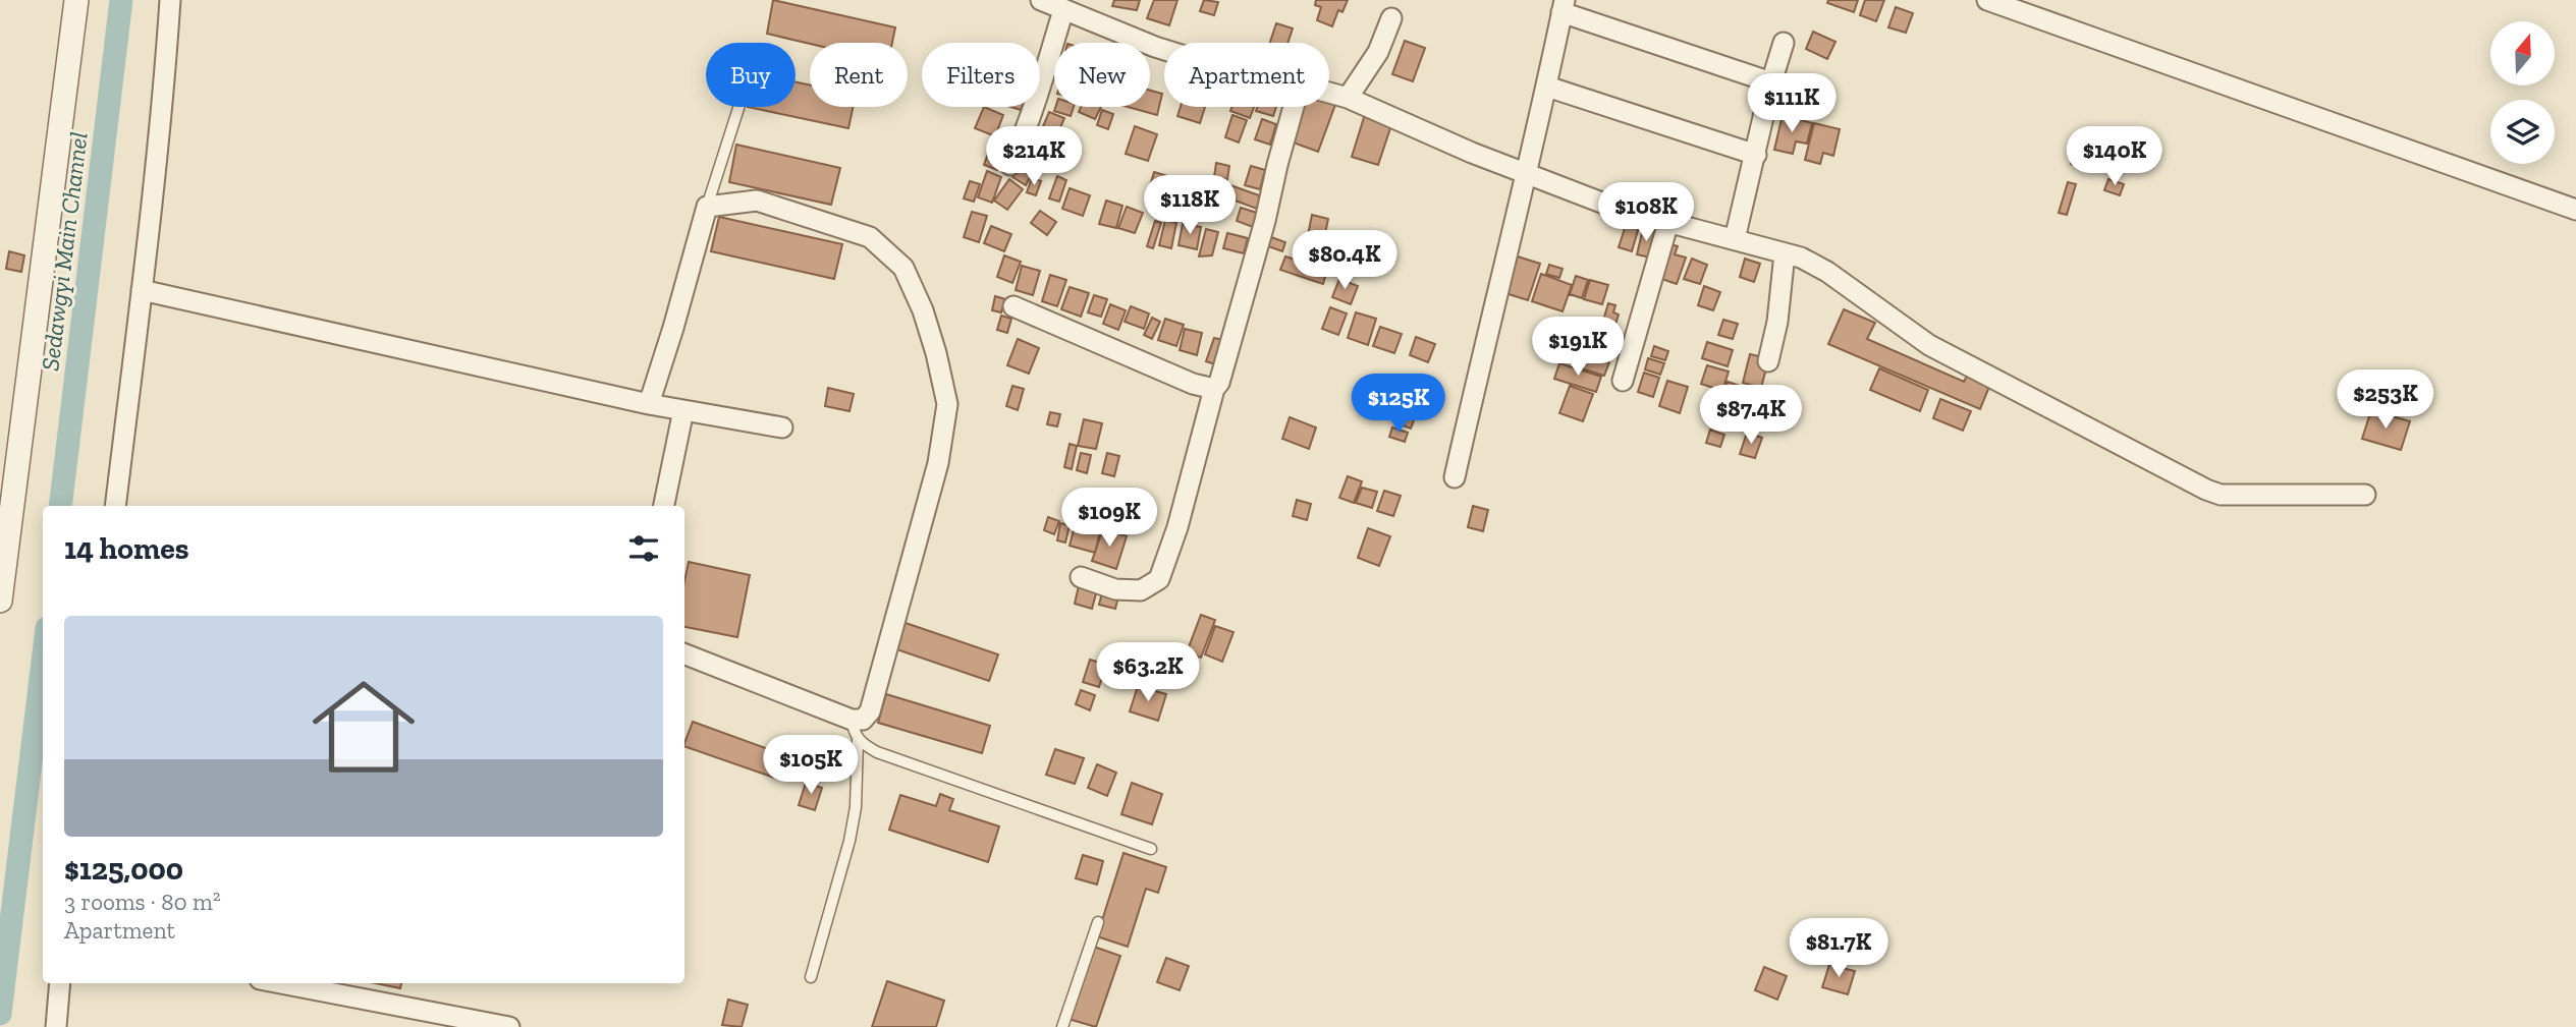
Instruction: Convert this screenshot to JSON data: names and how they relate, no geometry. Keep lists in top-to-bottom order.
{
  "water": ["Sedawgyi Main Channel"],
  "north": "top",
  "page": {
    "chip": [
      "Buy",
      "Rent",
      "Filters",
      "New",
      "Apartment"
    ],
    "price": [
      "$111K",
      "$214K",
      "$140K",
      "$118K",
      "$108K",
      "$80.4K",
      "$191K",
      "$253K",
      "$125K",
      "$87.4K",
      "$109K",
      "$63.2K",
      "$105K",
      "$81.7K"
    ],
    "heading": "14 homes",
    "list": [
      {
        "name": "$125,000",
        "note": "3 rooms · 80 m² · Apartment"
      }
    ]
  }
}
